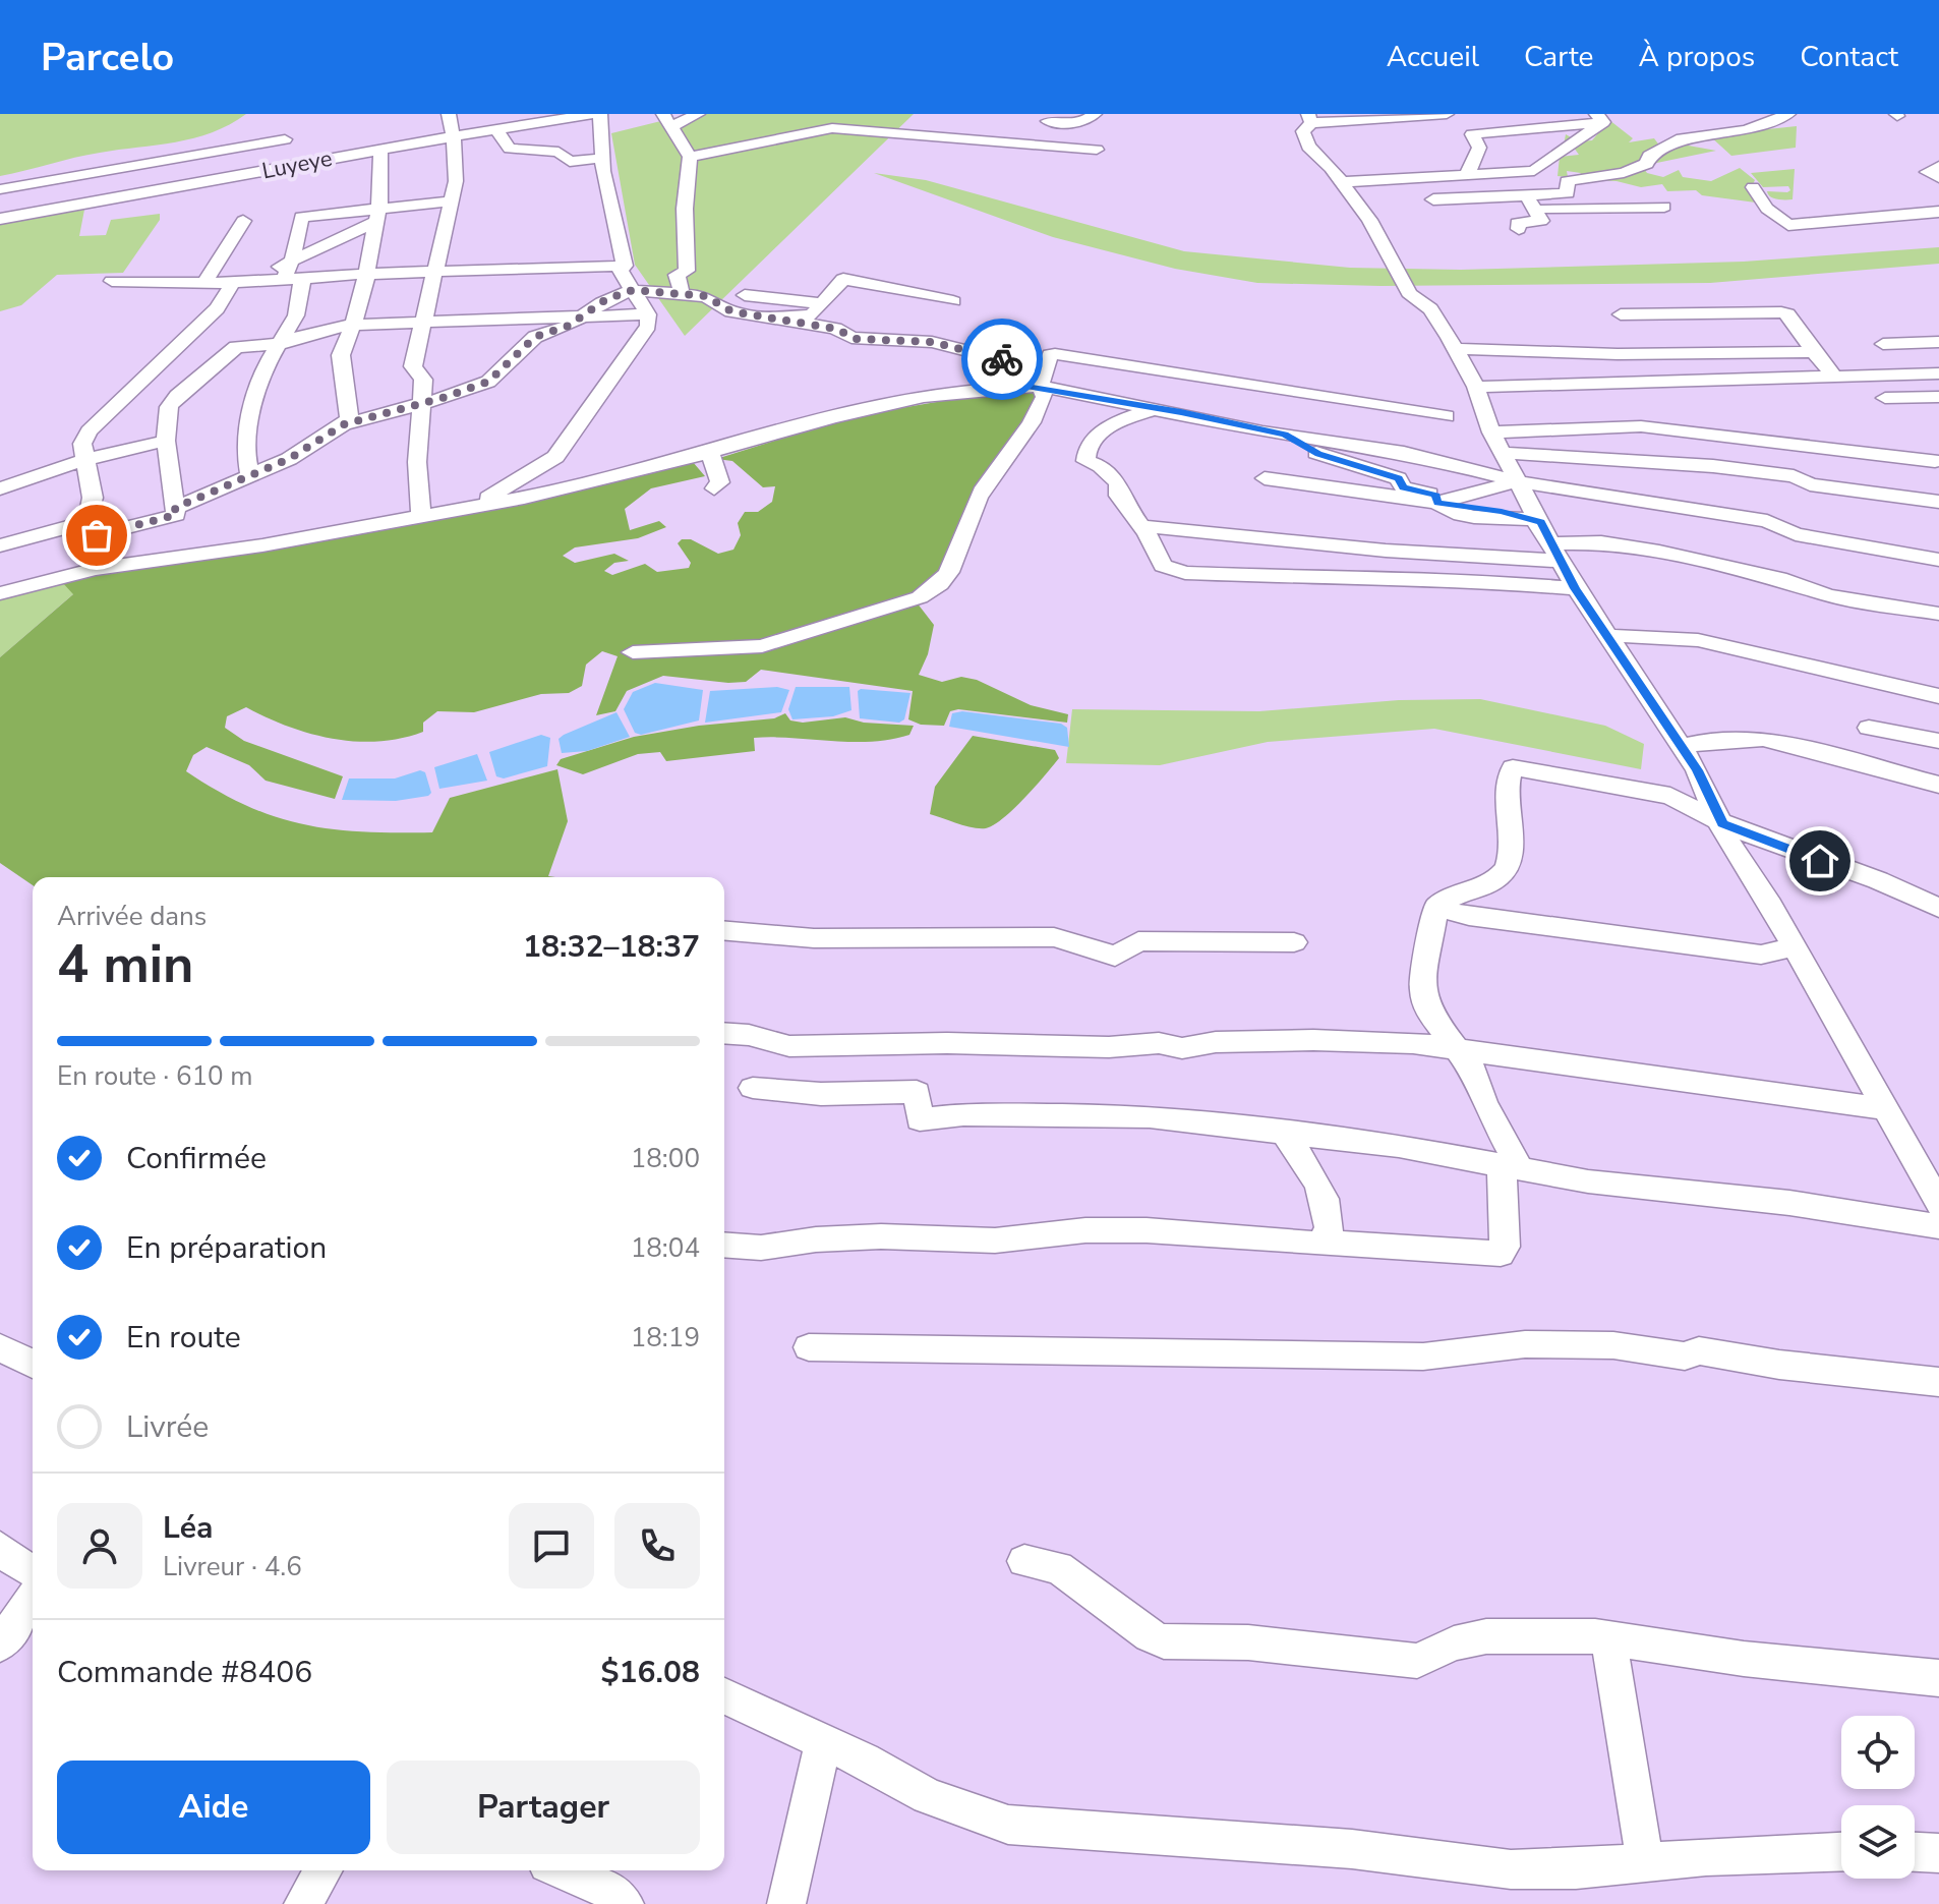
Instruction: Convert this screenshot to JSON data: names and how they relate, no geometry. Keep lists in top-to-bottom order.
{
  "streets": {
    "street": ["Luyeye"]
  },
  "page": {
    "header": "Parcelo",
    "nav": [
      "Accueil",
      "Carte",
      "À propos",
      "Contact"
    ],
    "heading": ["4 min", "Arrivée dans", "18:32–18:37"],
    "panel": [
      "Léa",
      "Livreur · 4.6",
      "Commande #8406",
      "$16.08"
    ],
    "bar": "En route · 610 m",
    "list": [
      ["Confirmée", "18:00"],
      ["En préparation", "18:04"],
      ["En route", "18:19"],
      "Livrée"
    ],
    "buttons": ["Aide", "Partager"]
  }
}
